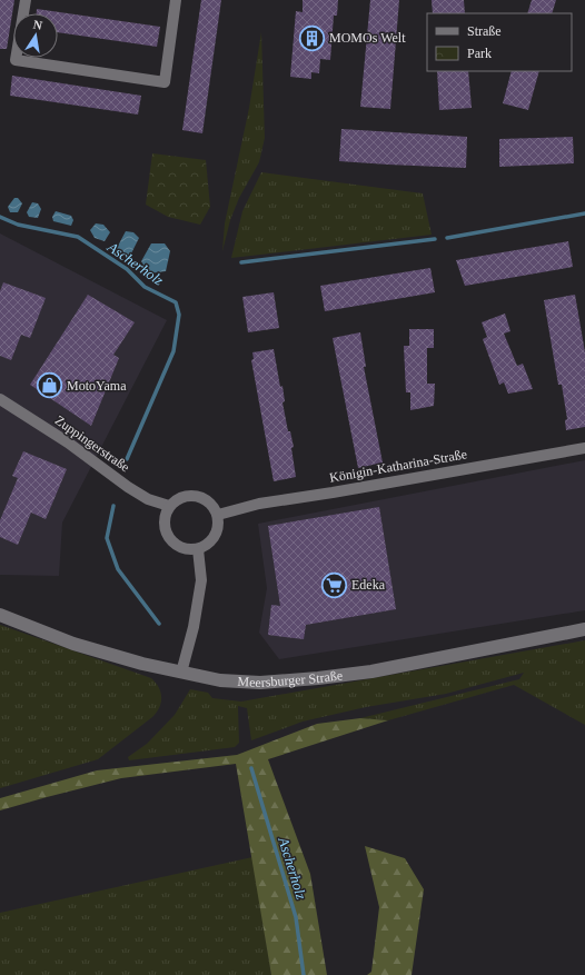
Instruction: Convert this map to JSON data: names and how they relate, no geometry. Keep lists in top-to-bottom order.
{
  "streets": {
    "street": ["Zuppingerstraße", "Königin-Katharina-Straße", "Meersburger Straße"]
  },
  "crossings": [
    ["Zuppingerstraße", "Königin-Katharina-Straße"]
  ],
  "water": ["Ascherholz"],
  "places": {
    "building": ["MOMOs Welt"],
    "shop": ["MotoYama"],
    "supermarket": ["Edeka"]
  },
  "legend": ["Straße", "Park"],
  "north": "top"
}
